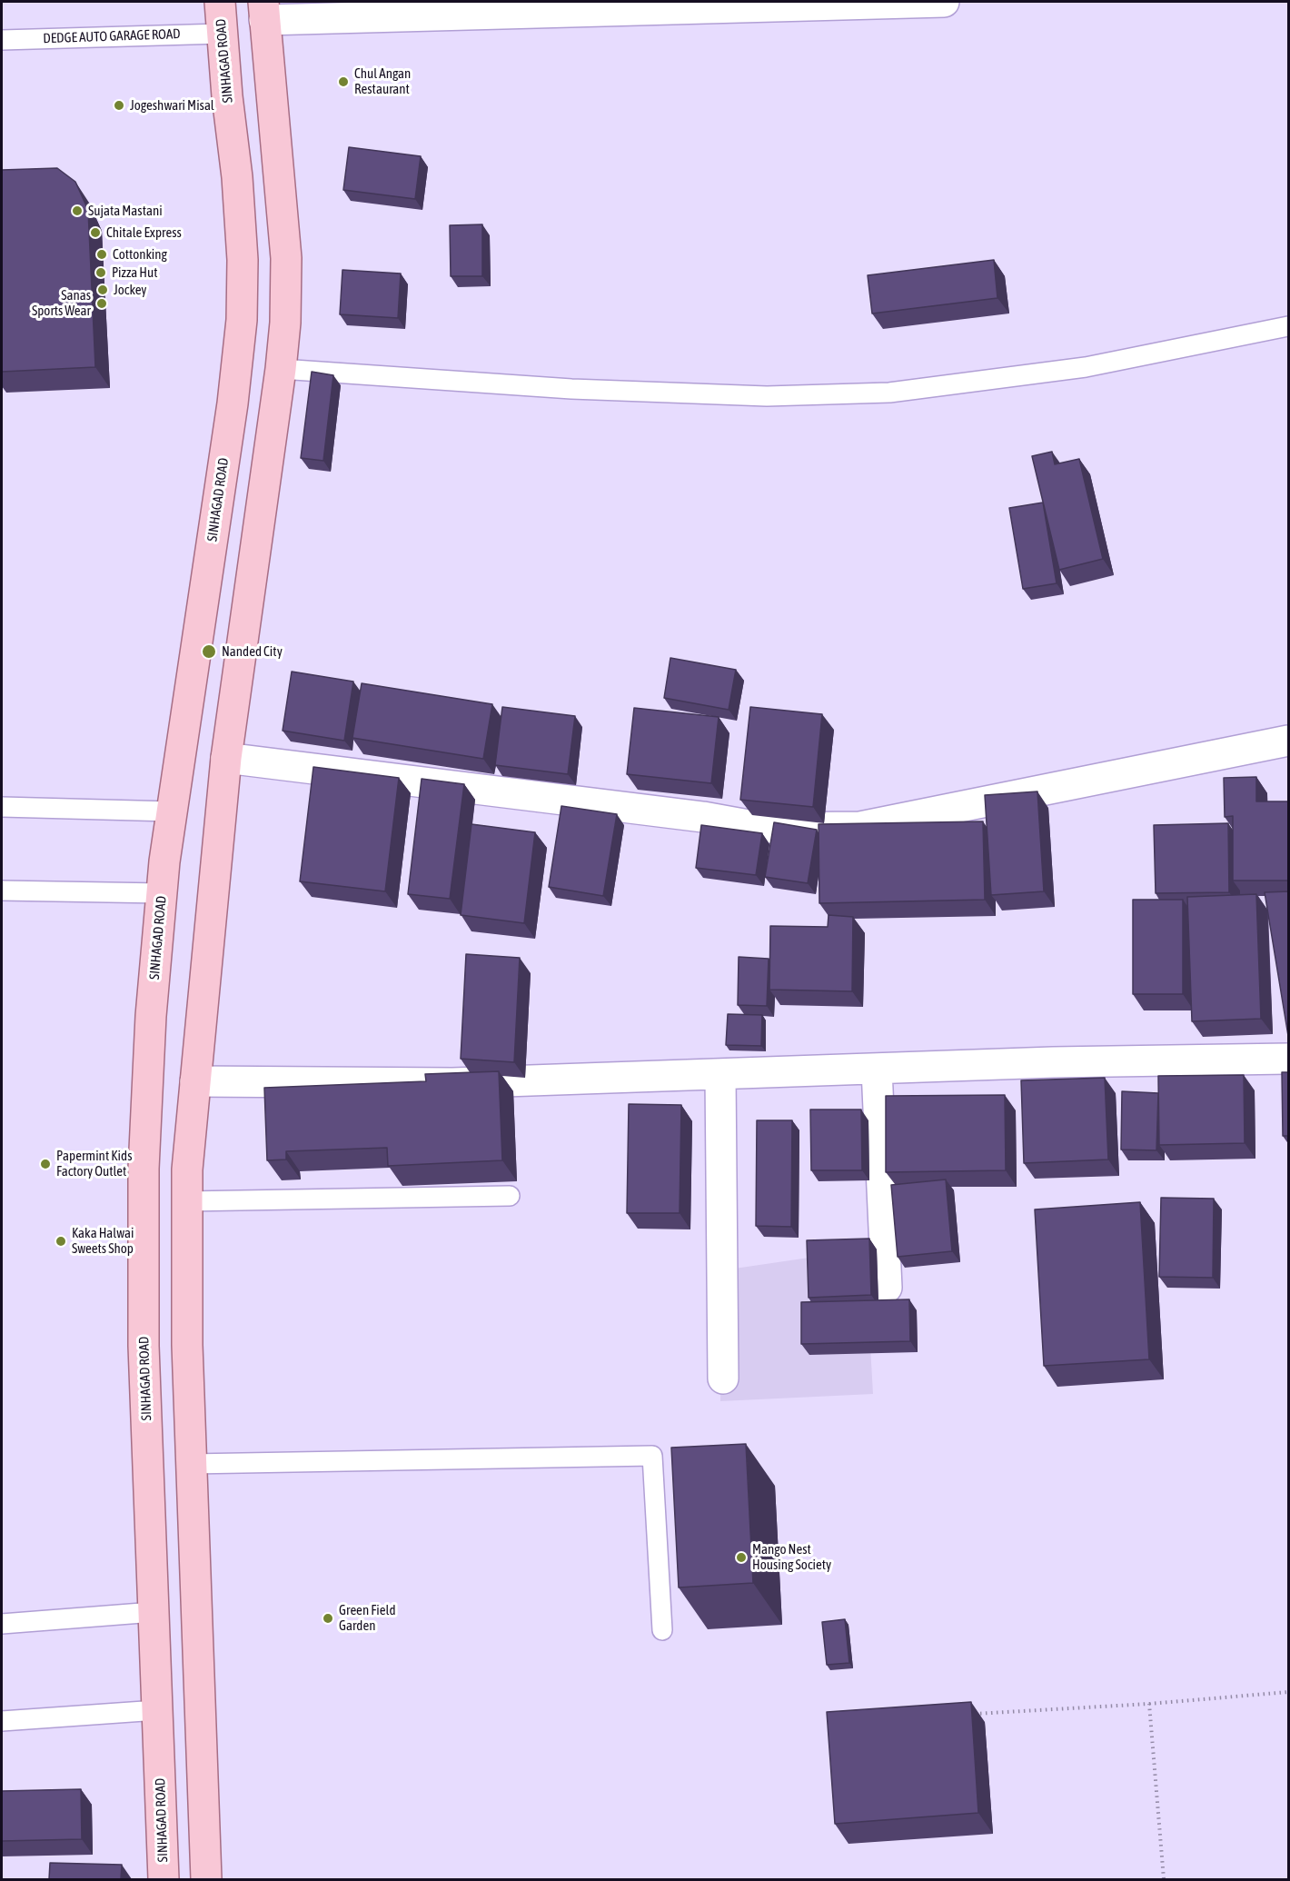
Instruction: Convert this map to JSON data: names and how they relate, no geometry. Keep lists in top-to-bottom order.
{
  "streets": {
    "main road": ["SINHAGAD ROAD"],
    "lane": ["DEDGE AUTO GARAGE ROAD"]
  },
  "crossings": [
    ["DEDGE AUTO GARAGE ROAD", "SINHAGAD ROAD"]
  ],
  "places": [
    "Chul Angan Restaurant",
    "Jogeshwari Misal",
    "Sujata Mastani",
    "Chitale Express",
    "Cottonking",
    "Pizza Hut",
    "Jockey",
    "Sanas Sports Wear",
    "Nanded City",
    "Papermint Kids Factory Outlet",
    "Kaka Halwai Sweets Shop",
    "Mango Nest Housing Society",
    "Green Field Garden"
  ]
}
